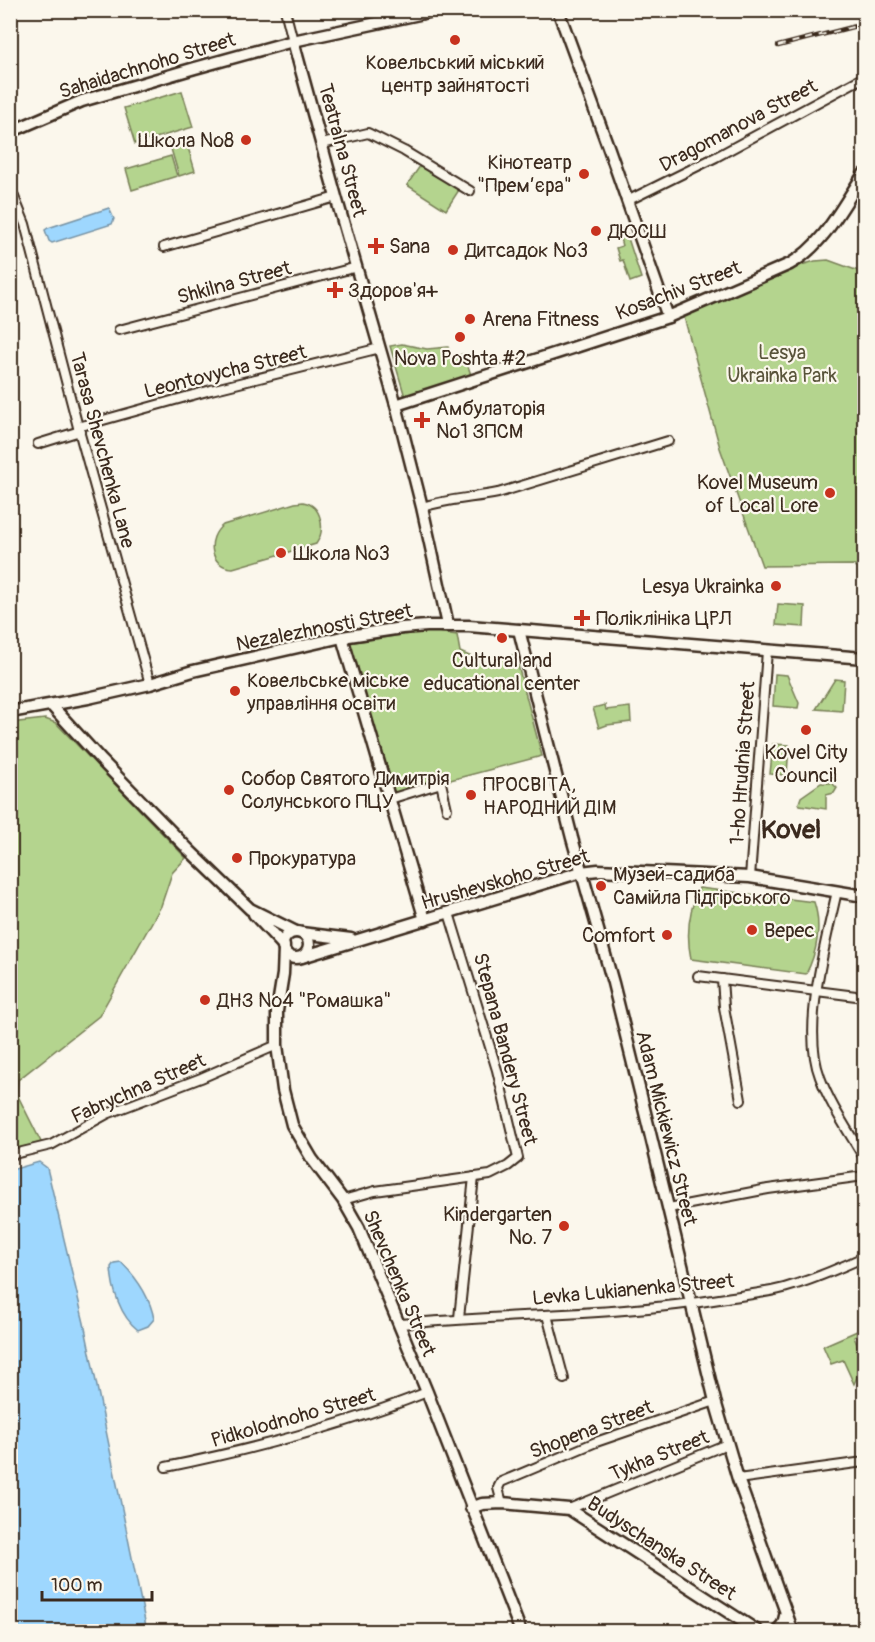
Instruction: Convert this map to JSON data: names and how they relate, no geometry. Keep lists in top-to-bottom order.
{
  "streets": {
    "street": [
      "Sahaidachnoho Street",
      "Dragomanova Street",
      "Teatralna Street",
      "Shkilna Street",
      "Kosachiv Street",
      "Leontovycha Street",
      "Tarasa Shevchenka Lane",
      "Nezalezhnosti Street",
      "1-ho Hrudnia Street",
      "Hrushevskoho Street",
      "Stepana Bandery Street",
      "Fabrychna Street",
      "Adam Mickiewicz Street",
      "Shevchenka Street",
      "Levka Lukianenka Street",
      "Pidkolodnoho Street",
      "Shopena Street",
      "Tykha Street",
      "Budyschanska Street"
    ]
  },
  "crossings": [
    ["Sahaidachnoho Street", "Teatralna Street"],
    ["Teatralna Street", "Shkilna Street"],
    ["Teatralna Street", "Kosachiv Street"],
    ["Teatralna Street", "Leontovycha Street"],
    ["Teatralna Street", "Nezalezhnosti Street"],
    ["Leontovycha Street", "Tarasa Shevchenka Lane"],
    ["Tarasa Shevchenka Lane", "Nezalezhnosti Street"],
    ["Nezalezhnosti Street", "1-ho Hrudnia Street"],
    ["Nezalezhnosti Street", "Adam Mickiewicz Street"],
    ["1-ho Hrudnia Street", "Hrushevskoho Street"],
    ["Hrushevskoho Street", "Stepana Bandery Street"],
    ["Hrushevskoho Street", "Adam Mickiewicz Street"],
    ["Hrushevskoho Street", "Shevchenka Street"],
    ["Stepana Bandery Street", "Shevchenka Street"],
    ["Fabrychna Street", "Shevchenka Street"],
    ["Adam Mickiewicz Street", "Levka Lukianenka Street"],
    ["Adam Mickiewicz Street", "Shopena Street"],
    ["Adam Mickiewicz Street", "Tykha Street"],
    ["Shevchenka Street", "Levka Lukianenka Street"],
    ["Shevchenka Street", "Pidkolodnoho Street"],
    ["Shevchenka Street", "Budyschanska Street"],
    ["Shopena Street", "Budyschanska Street"],
    ["Tykha Street", "Budyschanska Street"]
  ],
  "districts": ["Kovel"],
  "parks": ["Lesya Ukrainka Park"],
  "places": {
    "other": [
      "Ковельський міський центр зайнятості",
      "Школа №8",
      "Кінотеатр \"Прем’єра\"",
      "ДЮСШ",
      "Дитсадок №3",
      "Arena Fitness",
      "Nova Poshta #2",
      "Kovel Museum of Local Lore",
      "Школа №3",
      "Lesya Ukrainka",
      "Cultural and educational center",
      "Ковельське міське управління освіти",
      "Kovel City Council",
      "Собор Святого Димитрія Солунського ПЦУ",
      "ПРОСВІТА, НАРОДНИЙ ДІМ",
      "Прокуратура",
      "Музей-садиба Самійла Підгірського",
      "Верес",
      "Comfort",
      "ДНЗ №4 \"Ромашка\"",
      "Kindergarten No. 7"
    ],
    "health": [
      "Sana",
      "Здоров'я+",
      "Амбулаторія №1 ЗПСМ",
      "Поліклініка ЦРЛ"
    ]
  },
  "scale_bar": "100 m"
}
